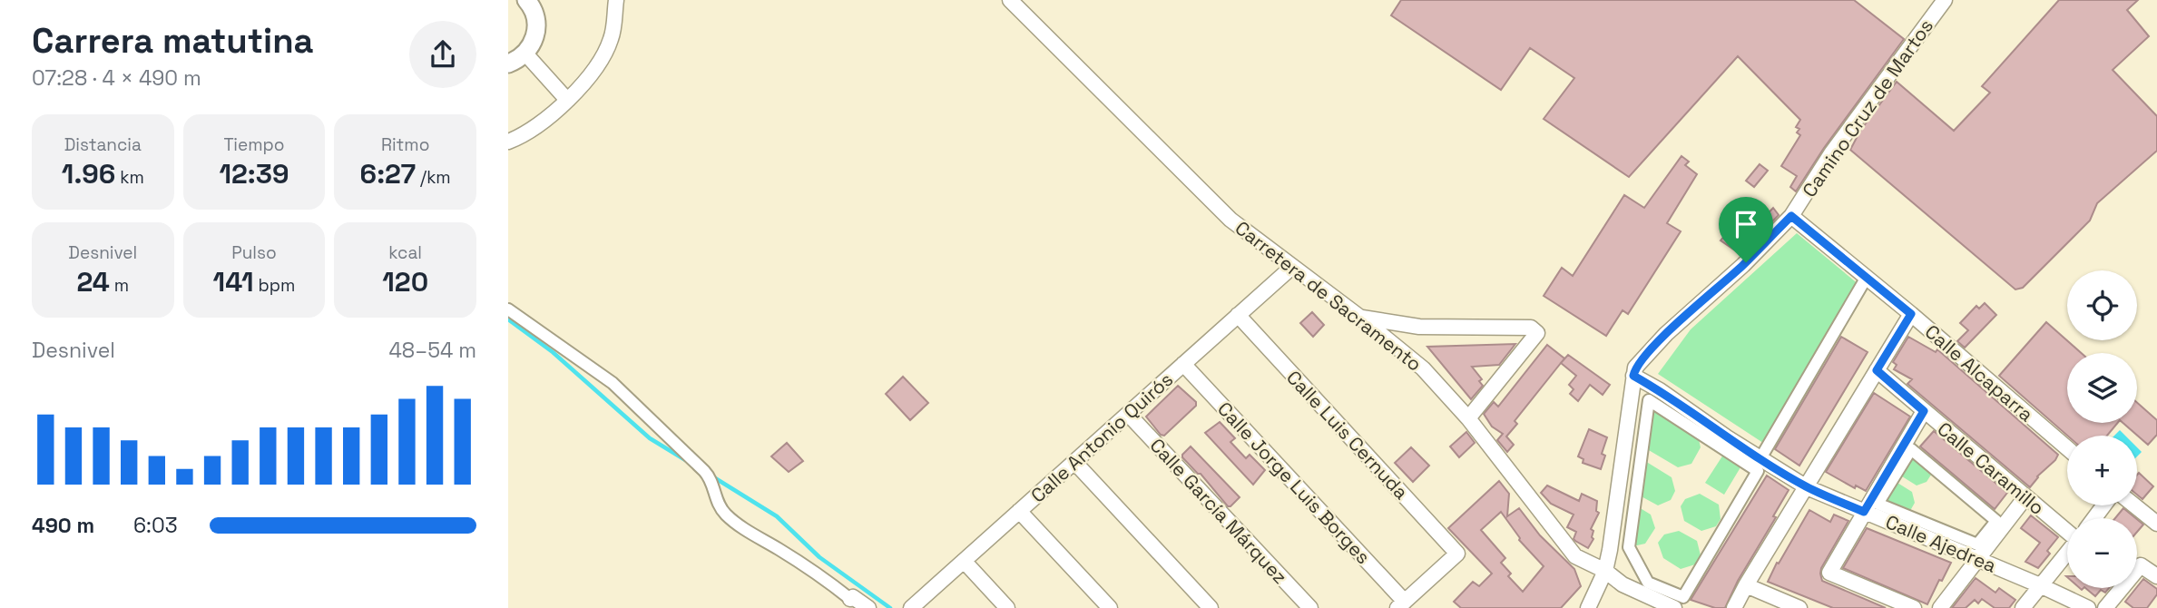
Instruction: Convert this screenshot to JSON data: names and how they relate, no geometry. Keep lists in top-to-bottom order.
{
  "streets": {
    "street": [
      "Camino Cruz de Martos",
      "Carretera de Sacramento",
      "Calle Alcaparra",
      "Calle Luis Cernuda",
      "Calle Antonio Quirós",
      "Calle Caramillo",
      "Calle Jorge Luis Borges",
      "Calle García Márquez",
      "Calle Ajedrea"
    ]
  },
  "crossings": [
    ["Camino Cruz de Martos", "Calle Alcaparra"],
    ["Camino Cruz de Martos", "Calle Ajedrea"],
    ["Carretera de Sacramento", "Calle Antonio Quirós"],
    ["Calle Luis Cernuda", "Calle Antonio Quirós"],
    ["Calle Luis Cernuda", "Calle Jorge Luis Borges"],
    ["Calle Antonio Quirós", "Calle Jorge Luis Borges"],
    ["Calle Antonio Quirós", "Calle García Márquez"]
  ],
  "page": {
    "heading": ["Carrera matutina", "07:28 · 4 × 490 m"],
    "stats": [
      ["Distancia", "1.96 km"],
      ["Tiempo", "12:39"],
      ["Ritmo", "6:27 /km"],
      ["Desnivel", "24 m"],
      ["Pulso", "141 bpm"],
      ["kcal", "120"]
    ],
    "map_buttons": ["+", "−"],
    "chart": ["Desnivel", "48–54 m"],
    "list": [
      {
        "name": "490 m",
        "note": "6:03"
      }
    ]
  }
}
